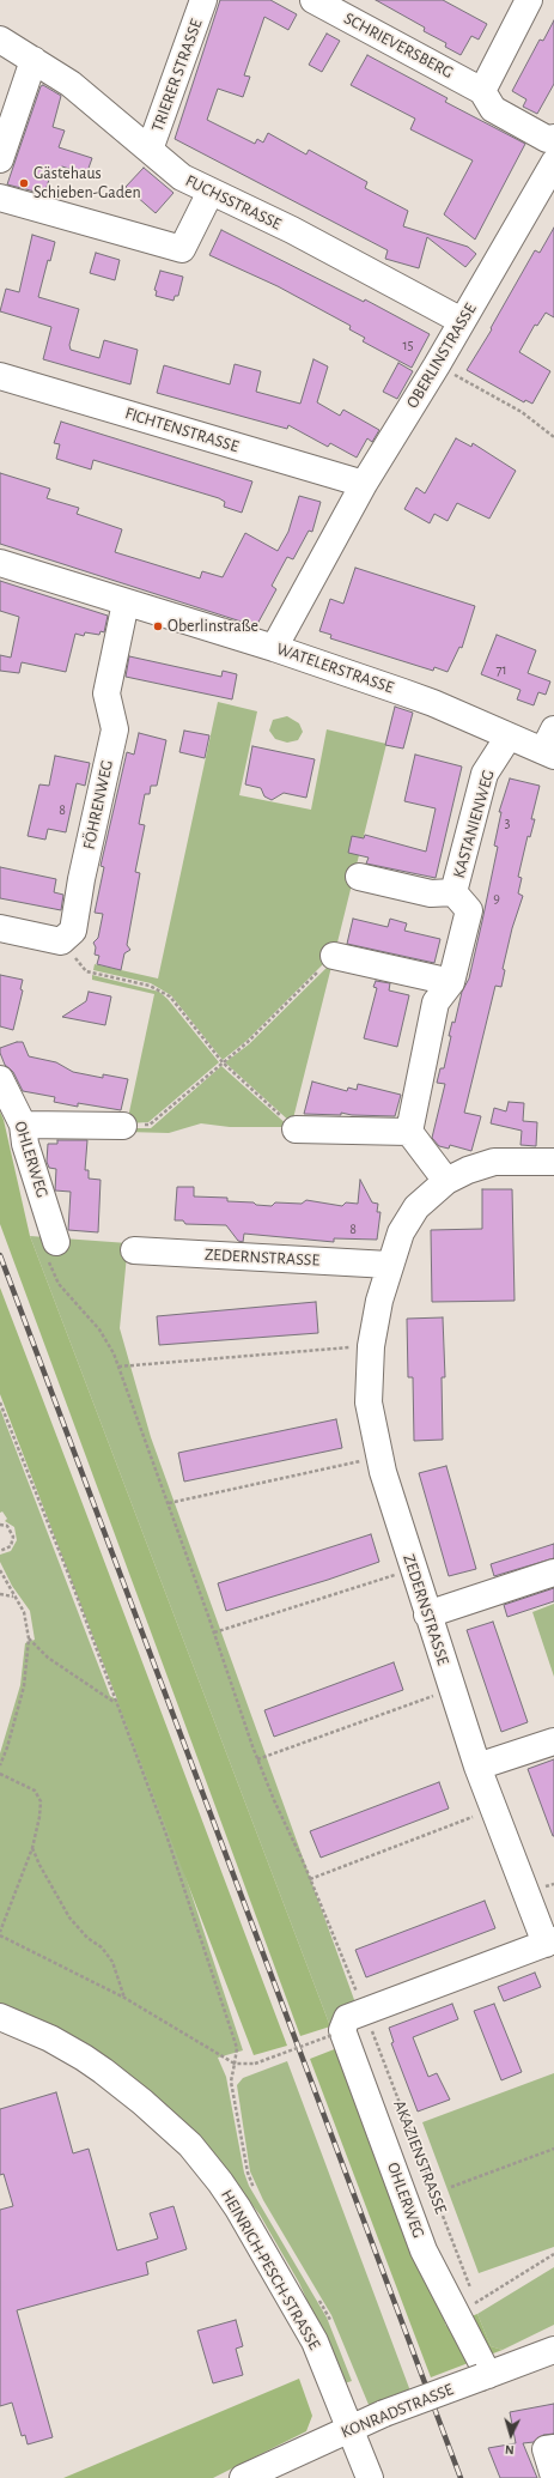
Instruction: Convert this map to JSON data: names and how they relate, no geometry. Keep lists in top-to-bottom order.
{
  "streets": {
    "street": [
      "SCHRIEVERSBERG",
      "TRIERER STRASSE",
      "FUCHSSTRASSE",
      "OBERLINSTRASSE",
      "FICHTENSTRASSE",
      "WATELERSTRASSE",
      "FÖHRENWEG",
      "KASTANIENWEG",
      "OHLERWEG",
      "ZEDERNSTRASSE",
      "HEINRICH-PESCH-STRASSE",
      "KONRADSTRASSE"
    ],
    "path": ["AKAZIENSTRASSE"]
  },
  "crossings": [
    ["TRIERER STRASSE", "FUCHSSTRASSE"],
    ["FUCHSSTRASSE", "OBERLINSTRASSE"],
    ["OBERLINSTRASSE", "FICHTENSTRASSE"],
    ["OBERLINSTRASSE", "WATELERSTRASSE"],
    ["WATELERSTRASSE", "FÖHRENWEG"],
    ["WATELERSTRASSE", "KASTANIENWEG"],
    ["OHLERWEG", "AKAZIENSTRASSE"],
    ["OHLERWEG", "KONRADSTRASSE"],
    ["HEINRICH-PESCH-STRASSE", "KONRADSTRASSE"]
  ],
  "places": ["Gästehaus Schieben-Gaden", "Oberlinstraße"],
  "house_numbers": [
    "15",
    "71",
    "8",
    "3",
    "9",
    "8"
  ],
  "north": "bottom"
}
